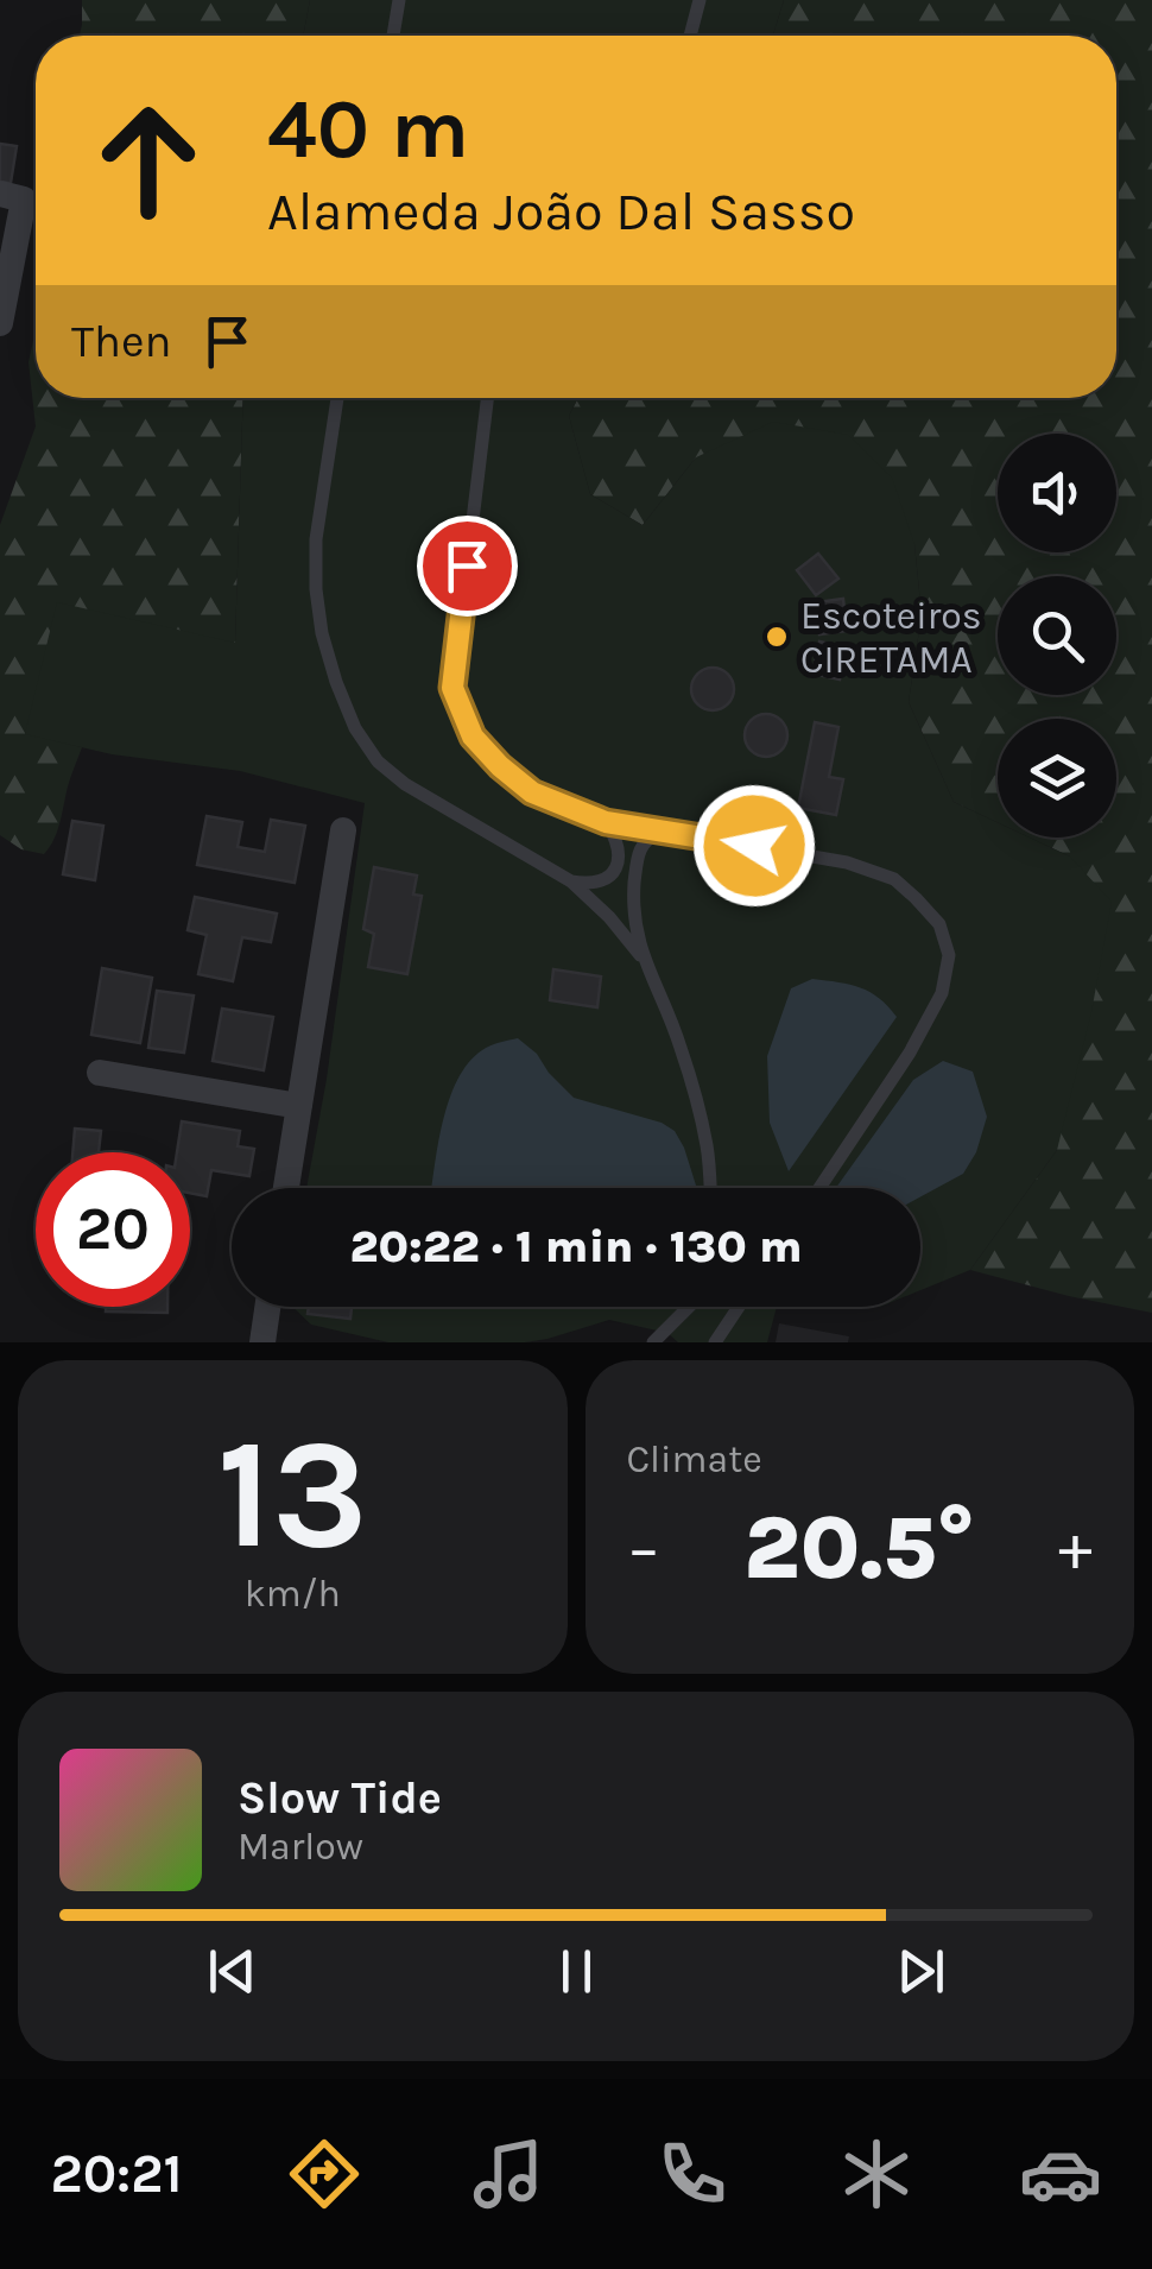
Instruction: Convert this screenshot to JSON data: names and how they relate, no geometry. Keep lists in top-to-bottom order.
{
  "places": ["Escoteiros CIRETAMA"],
  "page": {
    "turn": ["40 m", "Alameda João Dal Sasso"],
    "then": "Then",
    "limit": "20",
    "trip": "20:22 · 1 min · 130 m",
    "tile": [
      ["13", "km/h"],
      "Climate"
    ],
    "heat": ["−", "20.5°", "+"],
    "song": ["Slow Tide", "Marlow"],
    "tabs": "20:21"
  }
}
